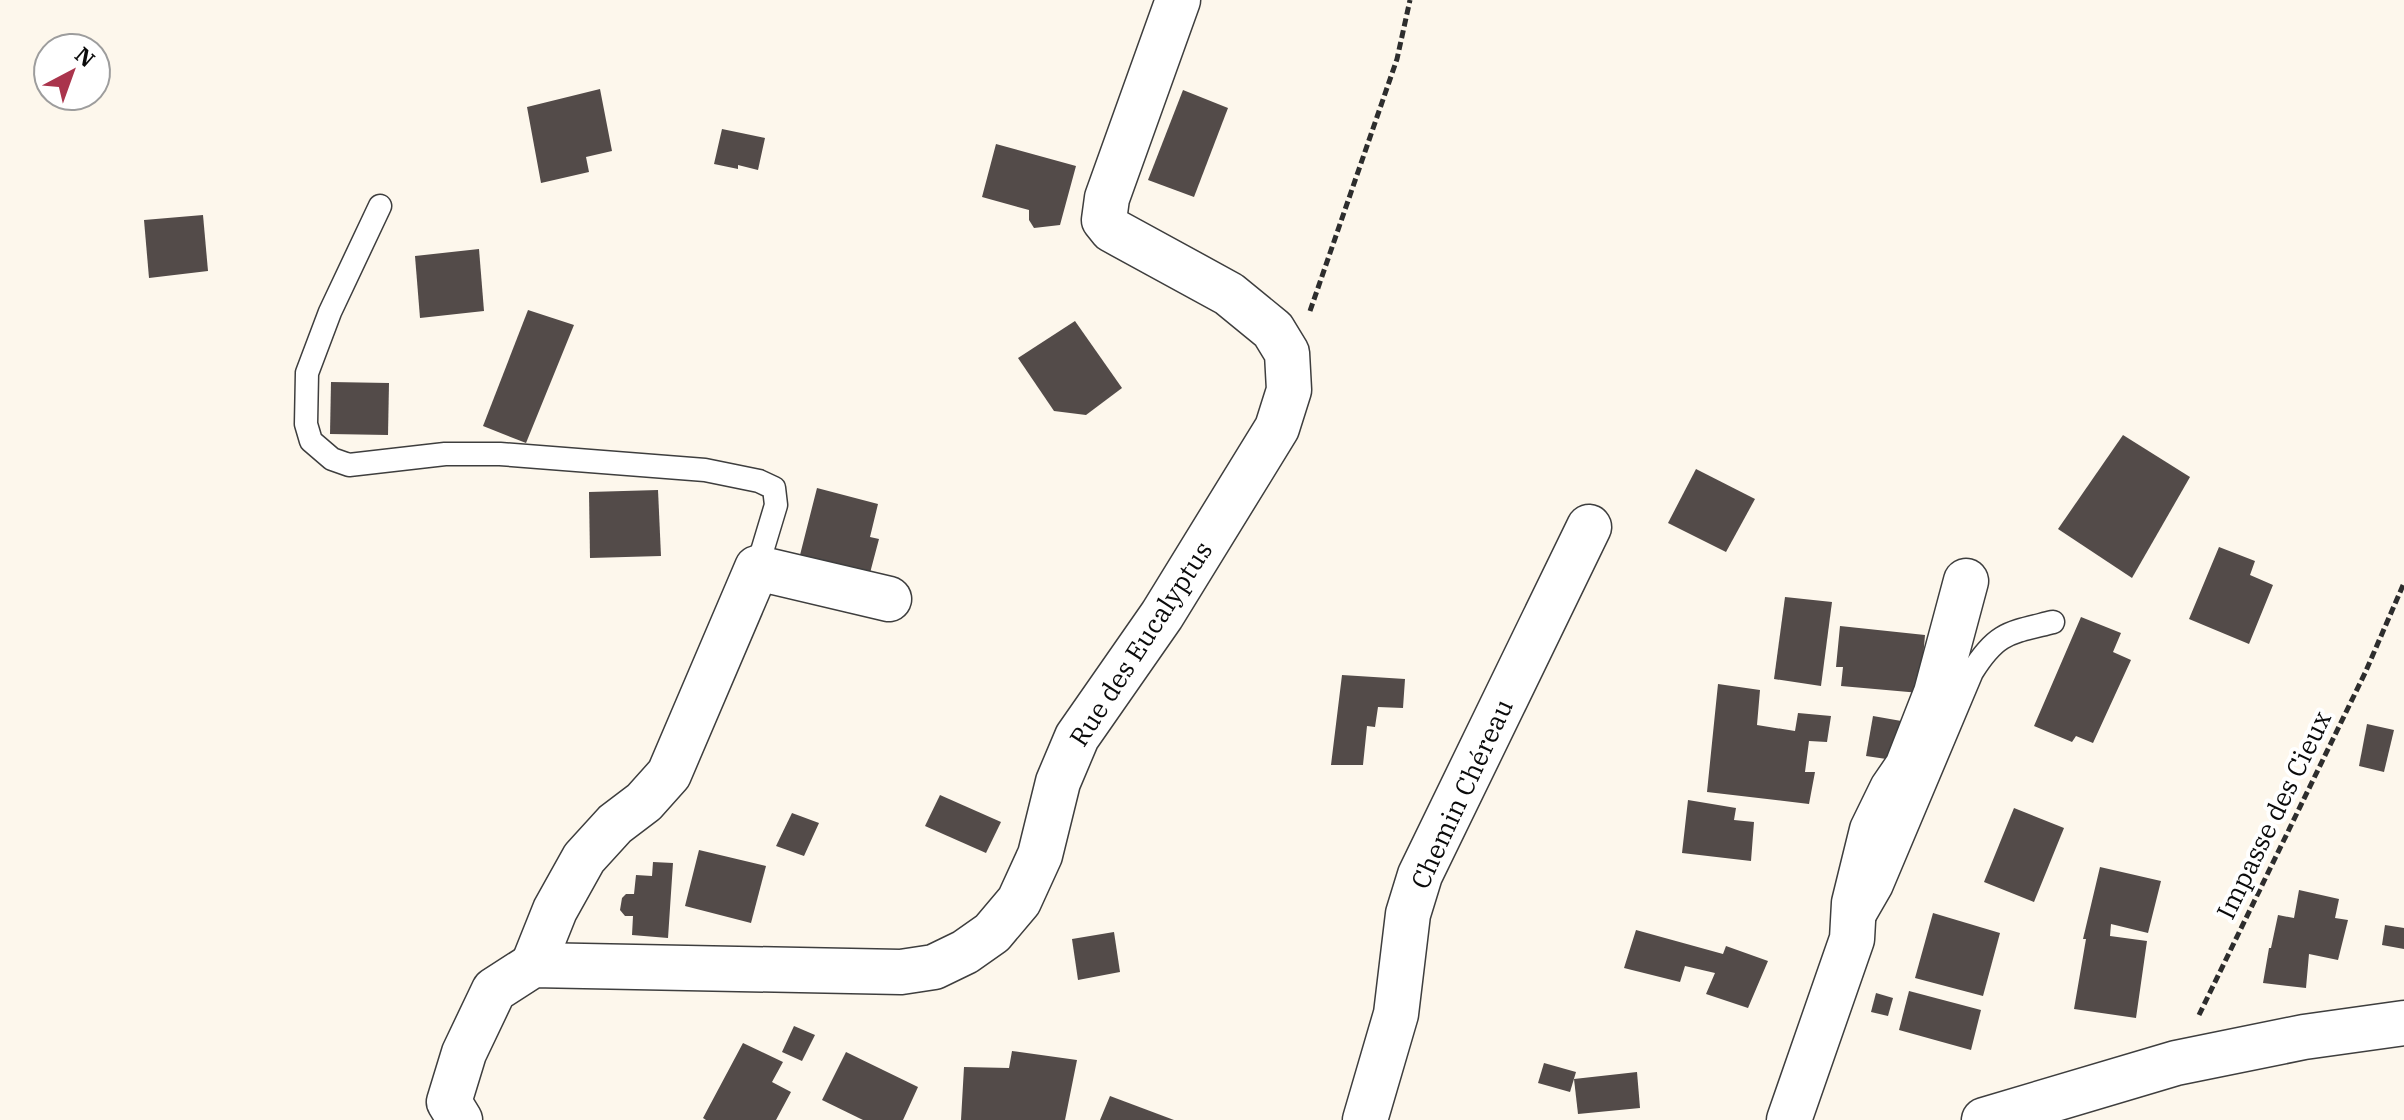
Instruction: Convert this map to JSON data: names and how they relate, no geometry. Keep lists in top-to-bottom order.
{
  "streets": {
    "street": ["Rue des Eucalyptus", "Chemin Chéreau"],
    "path": ["Impasse des Cieux"]
  },
  "north": "top right"
}
